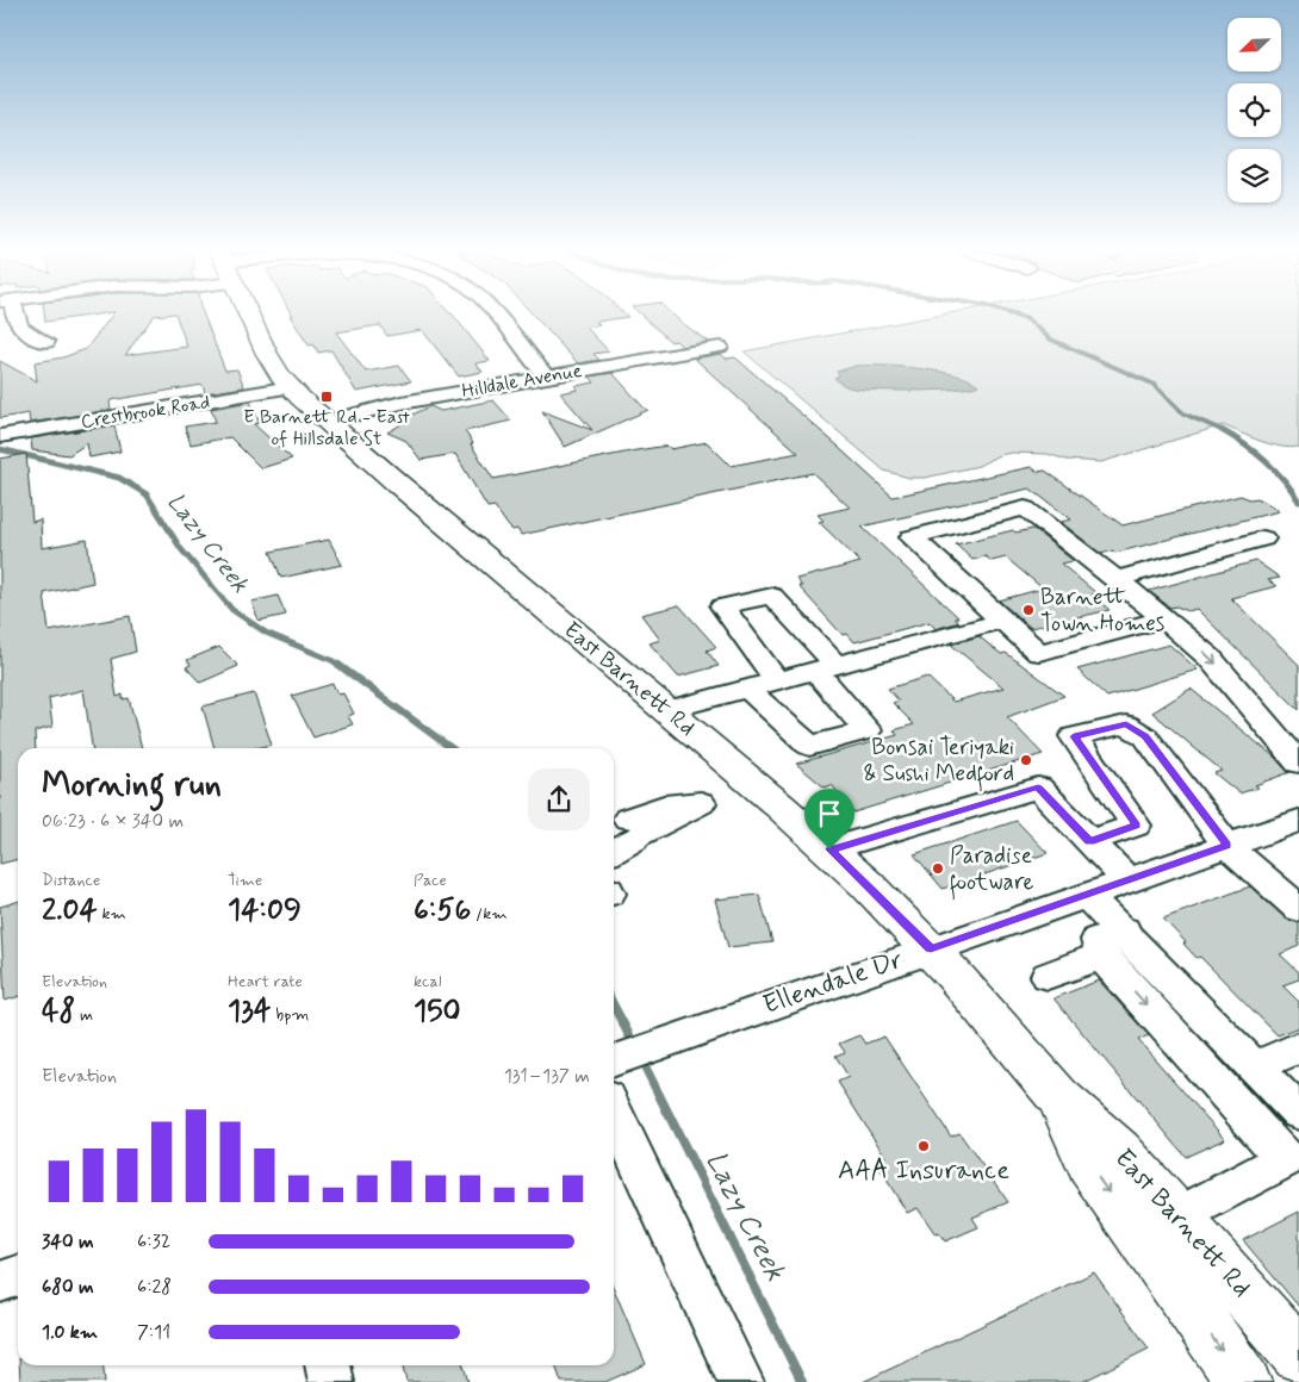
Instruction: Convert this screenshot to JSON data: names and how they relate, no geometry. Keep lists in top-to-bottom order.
{
  "streets": {
    "main road": ["East Barnett Rd"],
    "street": ["Hilldale Avenue", "Crestbrook Road", "Ellendale Dr"]
  },
  "crossings": [
    ["Hilldale Avenue", "East Barnett Rd"],
    ["Crestbrook Road", "East Barnett Rd"],
    ["East Barnett Rd", "Ellendale Dr"]
  ],
  "water": ["Lazy Creek"],
  "places": {
    "transit": ["E Barnett Rd - East of Hillsdale St"],
    "other": [
      "Barnett Town Homes",
      "Bonsai Teriyaki & Sushi Medford",
      "Paradise footware",
      "AAA Insurance"
    ]
  },
  "north": "bottom left",
  "page": {
    "heading": ["Morning run", "06:23 · 6 × 340 m"],
    "stats": [
      ["Distance", "2.04 km"],
      ["Time", "14:09"],
      ["Pace", "6:56 /km"],
      ["Elevation", "48 m"],
      ["Heart rate", "134 bpm"],
      ["kcal", "150"]
    ],
    "chart": ["Elevation", "131–137 m"],
    "list": [
      {
        "name": "340 m",
        "note": "6:32"
      },
      {
        "name": "680 m",
        "note": "6:28"
      },
      {
        "name": "1.0 km",
        "note": "7:11"
      }
    ]
  }
}
